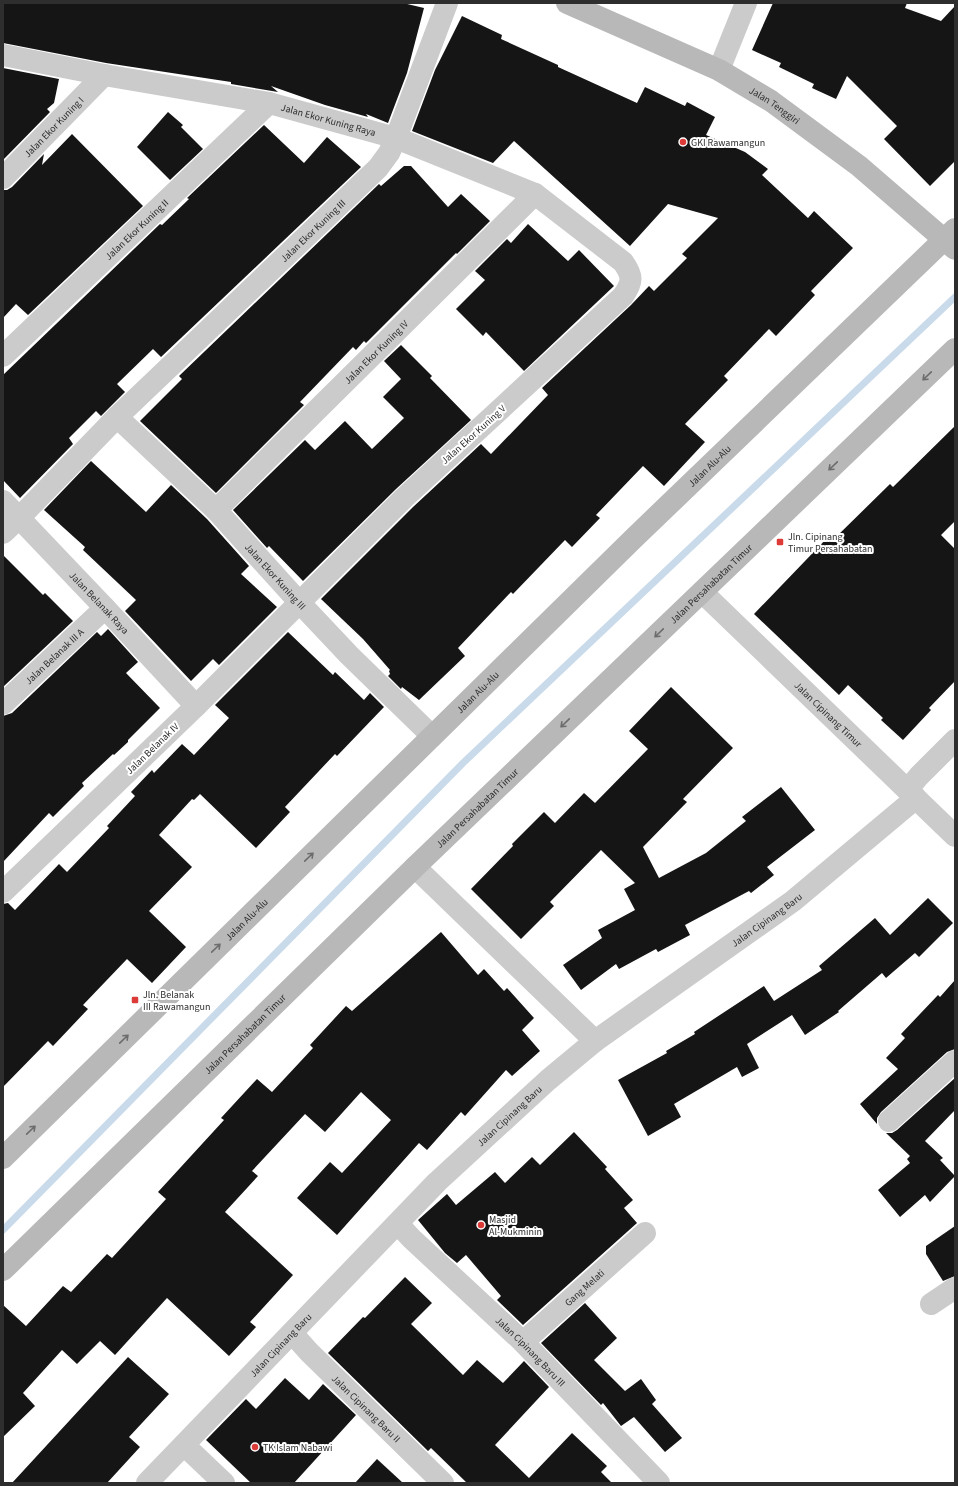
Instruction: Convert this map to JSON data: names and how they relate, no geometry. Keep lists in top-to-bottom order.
{
  "streets": {
    "street": [
      "Jalan Tenggiri",
      "Jalan Ekor Kuning Raya",
      "Jalan Ekor Kuning I",
      "Jalan Ekor Kuning II",
      "Jalan Ekor Kuning III",
      "Jalan Ekor Kuning IV",
      "Jalan Ekor Kuning V",
      "Jalan Alu-Alu",
      "Jalan Persahabatan Timur",
      "Jalan Belanak Raya",
      "Jalan Belanak III A",
      "Jalan Cipinang Timur",
      "Jalan Belanak IV",
      "Jalan Cipinang Baru",
      "Gang Melati",
      "Jalan Cipinang Baru III",
      "Jalan Cipinang Baru II"
    ]
  },
  "crossings": [
    ["Jalan Tenggiri", "Jalan Alu-Alu"],
    ["Jalan Ekor Kuning Raya", "Jalan Ekor Kuning I"],
    ["Jalan Ekor Kuning Raya", "Jalan Ekor Kuning II"],
    ["Jalan Ekor Kuning Raya", "Jalan Ekor Kuning III"],
    ["Jalan Ekor Kuning Raya", "Jalan Ekor Kuning IV"],
    ["Jalan Ekor Kuning Raya", "Jalan Ekor Kuning V"],
    ["Jalan Ekor Kuning III", "Jalan Ekor Kuning IV"],
    ["Jalan Ekor Kuning III", "Jalan Ekor Kuning V"],
    ["Jalan Ekor Kuning III", "Jalan Alu-Alu"],
    ["Jalan Ekor Kuning III", "Jalan Belanak Raya"],
    ["Jalan Ekor Kuning III", "Jalan Belanak IV"],
    ["Jalan Ekor Kuning V", "Jalan Belanak IV"],
    ["Jalan Persahabatan Timur", "Jalan Cipinang Timur"],
    ["Jalan Belanak Raya", "Jalan Belanak III A"],
    ["Jalan Belanak Raya", "Jalan Belanak IV"],
    ["Jalan Cipinang Timur", "Jalan Cipinang Baru"],
    ["Jalan Cipinang Baru", "Jalan Cipinang Baru III"],
    ["Jalan Cipinang Baru", "Jalan Cipinang Baru II"],
    ["Gang Melati", "Jalan Cipinang Baru III"]
  ],
  "one_way": ["Jalan Alu-Alu", "Jalan Persahabatan Timur"],
  "places": {
    "other": ["GKI Rawamangun", "Masjid Al-Mukminin", "TK Islam Nabawi"],
    "transit": ["Jln. Cipinang Timur Persahabatan", "Jln. Belanak III Rawamangun"]
  }
}
